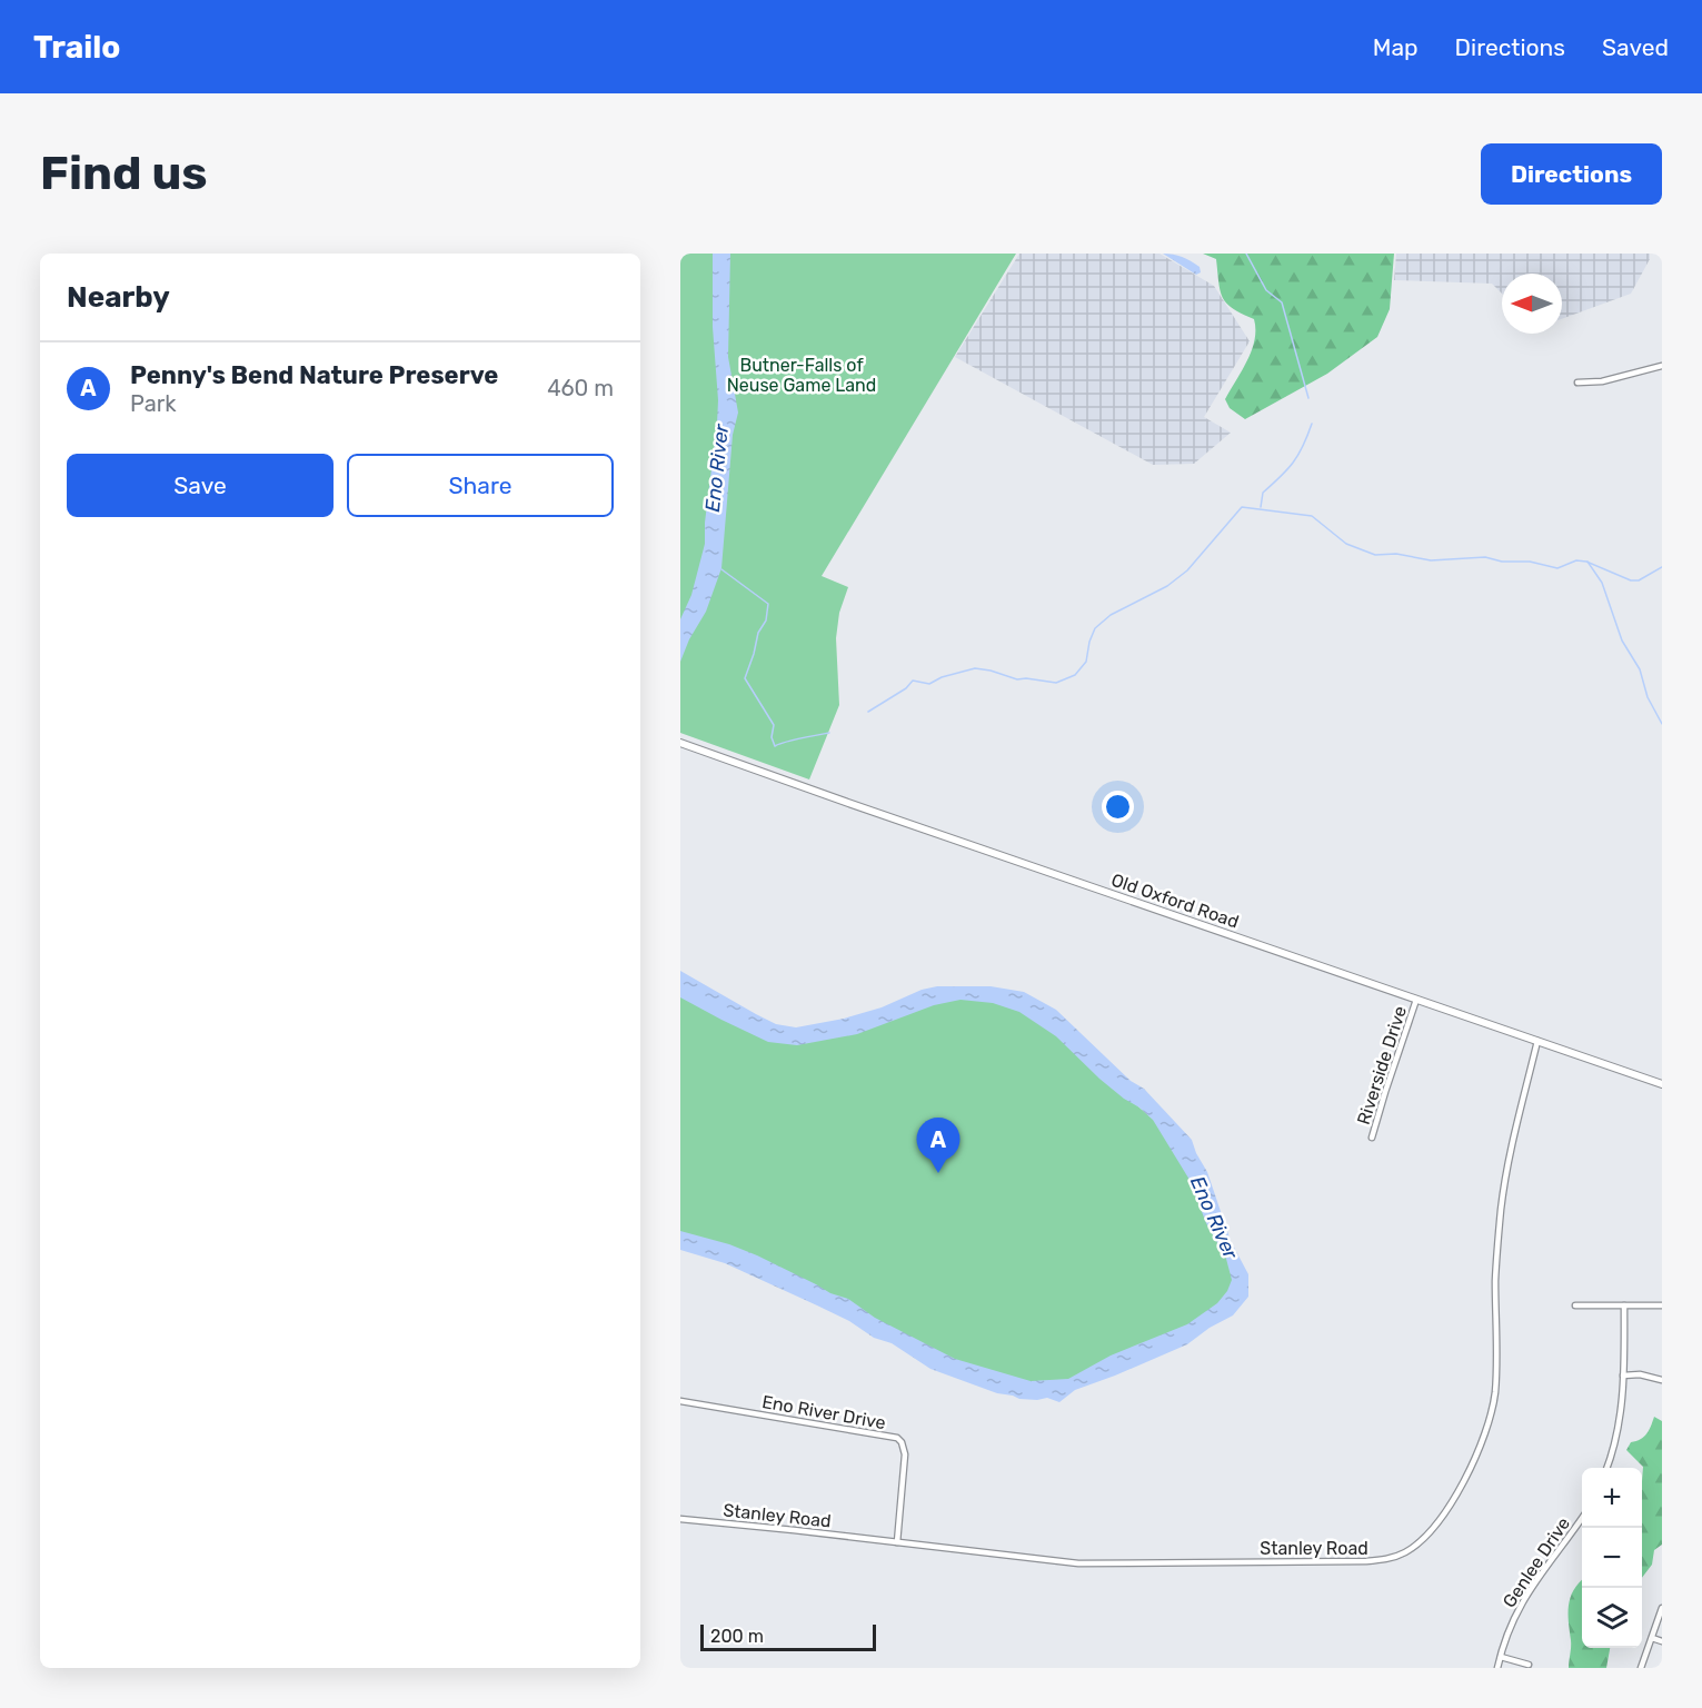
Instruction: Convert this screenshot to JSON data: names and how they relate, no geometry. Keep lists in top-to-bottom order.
{
  "streets": {
    "street": [
      "Old Oxford Road",
      "Riverside Drive",
      "Eno River Drive",
      "Stanley Road",
      "Genlee Drive"
    ]
  },
  "crossings": [
    ["Old Oxford Road", "Riverside Drive"],
    ["Old Oxford Road", "Stanley Road"],
    ["Eno River Drive", "Stanley Road"]
  ],
  "water": ["Eno River"],
  "parks": ["Butner-Falls of Neuse Game Land"],
  "scale_bar": "200 m",
  "north": "left",
  "page": {
    "header": "Trailo",
    "nav": ["Map", "Directions", "Saved"],
    "buttons": [
      "Directions",
      ["Save", "Share"]
    ],
    "title": "Find us",
    "heading": "Nearby",
    "list": [
      {
        "mark": "A",
        "name": "Penny's Bend Nature Preserve",
        "note": "Park",
        "value": "460 m"
      }
    ],
    "pins": "A",
    "map_buttons": ["+", "−"],
    "scale": "200 m"
  }
}
